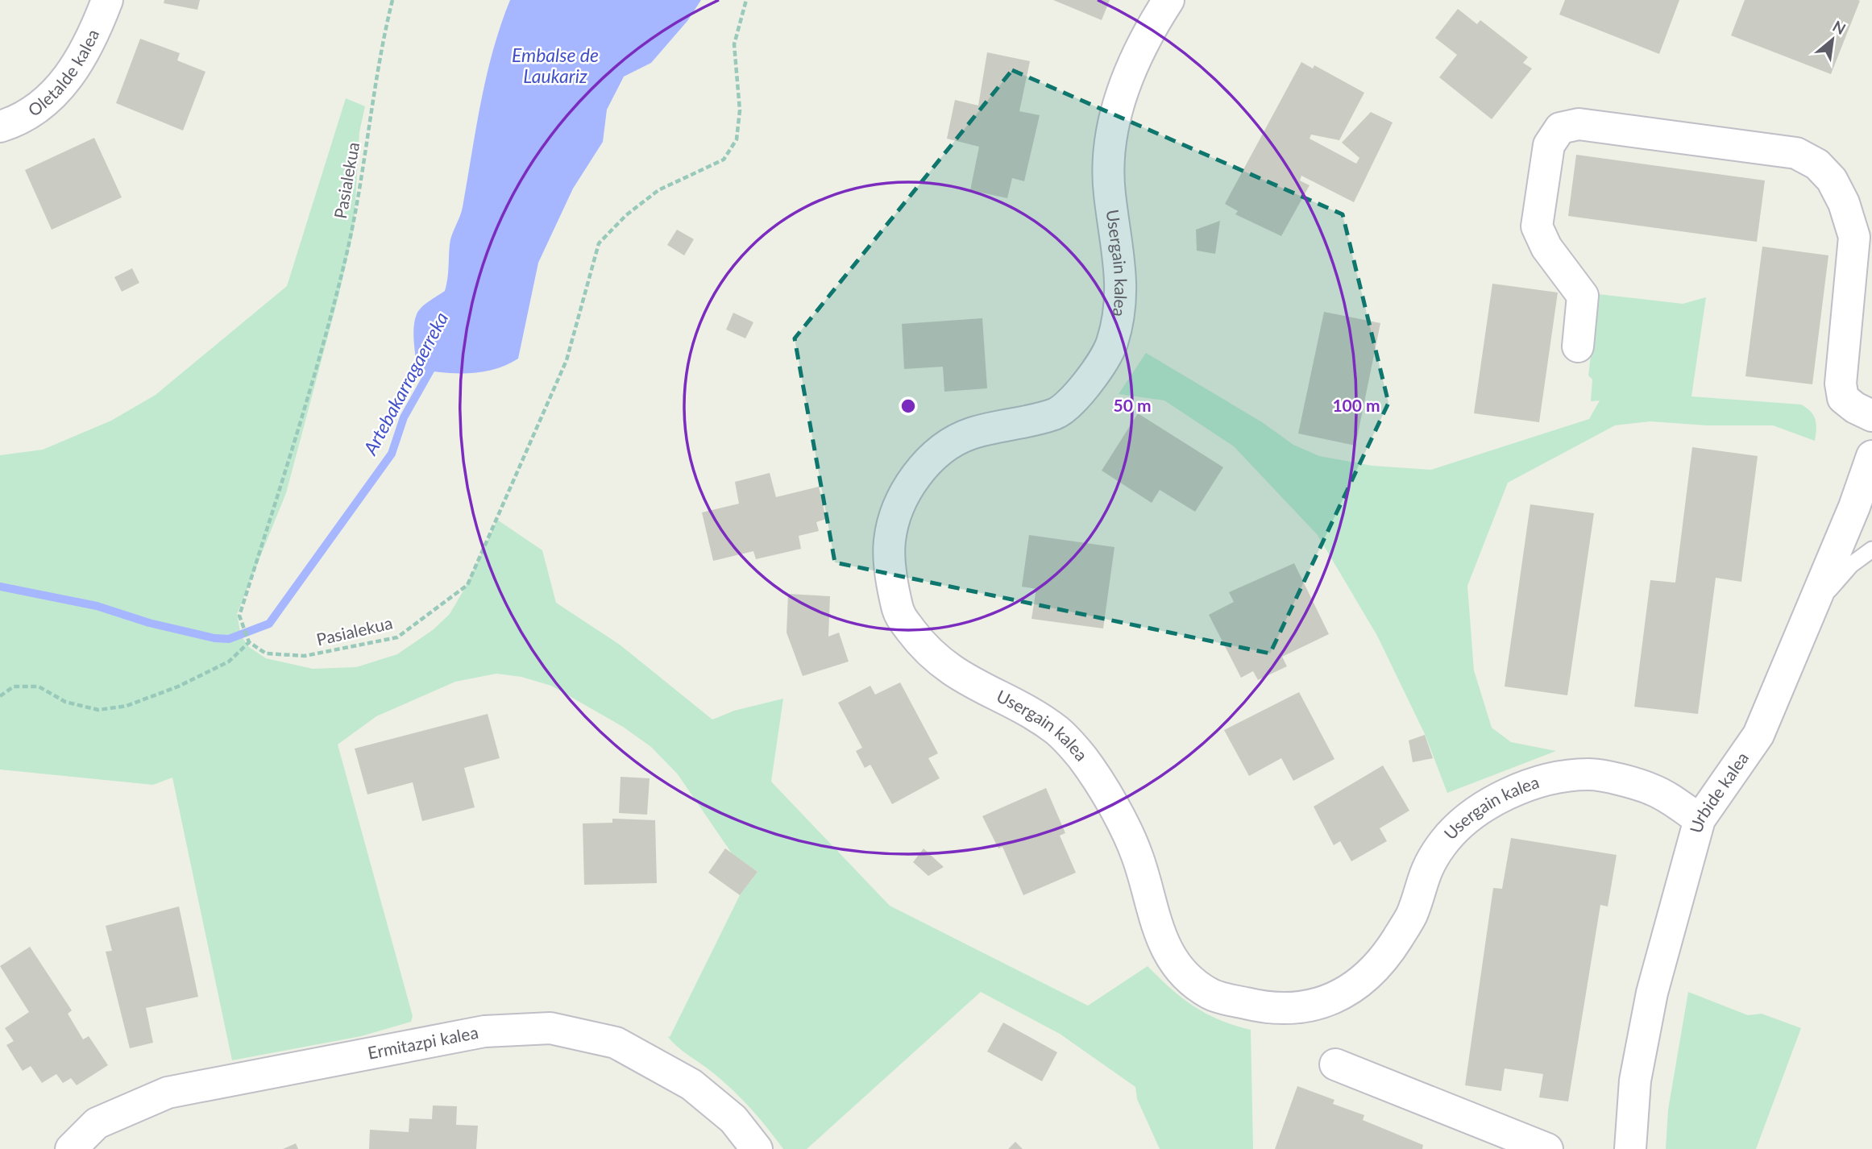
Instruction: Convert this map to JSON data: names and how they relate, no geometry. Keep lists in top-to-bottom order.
{
  "streets": {
    "street": [
      "Oletalde kalea",
      "Usergain kalea",
      "Urbide kalea",
      "Ermitazpi kalea"
    ],
    "path": ["Pasialekua"]
  },
  "crossings": [
    ["Usergain kalea", "Urbide kalea"]
  ],
  "water": ["Embalse de Laukariz", "Artebakarragaerreka"],
  "north": "top right",
  "rings": ["50 m", "100 m"]
}
